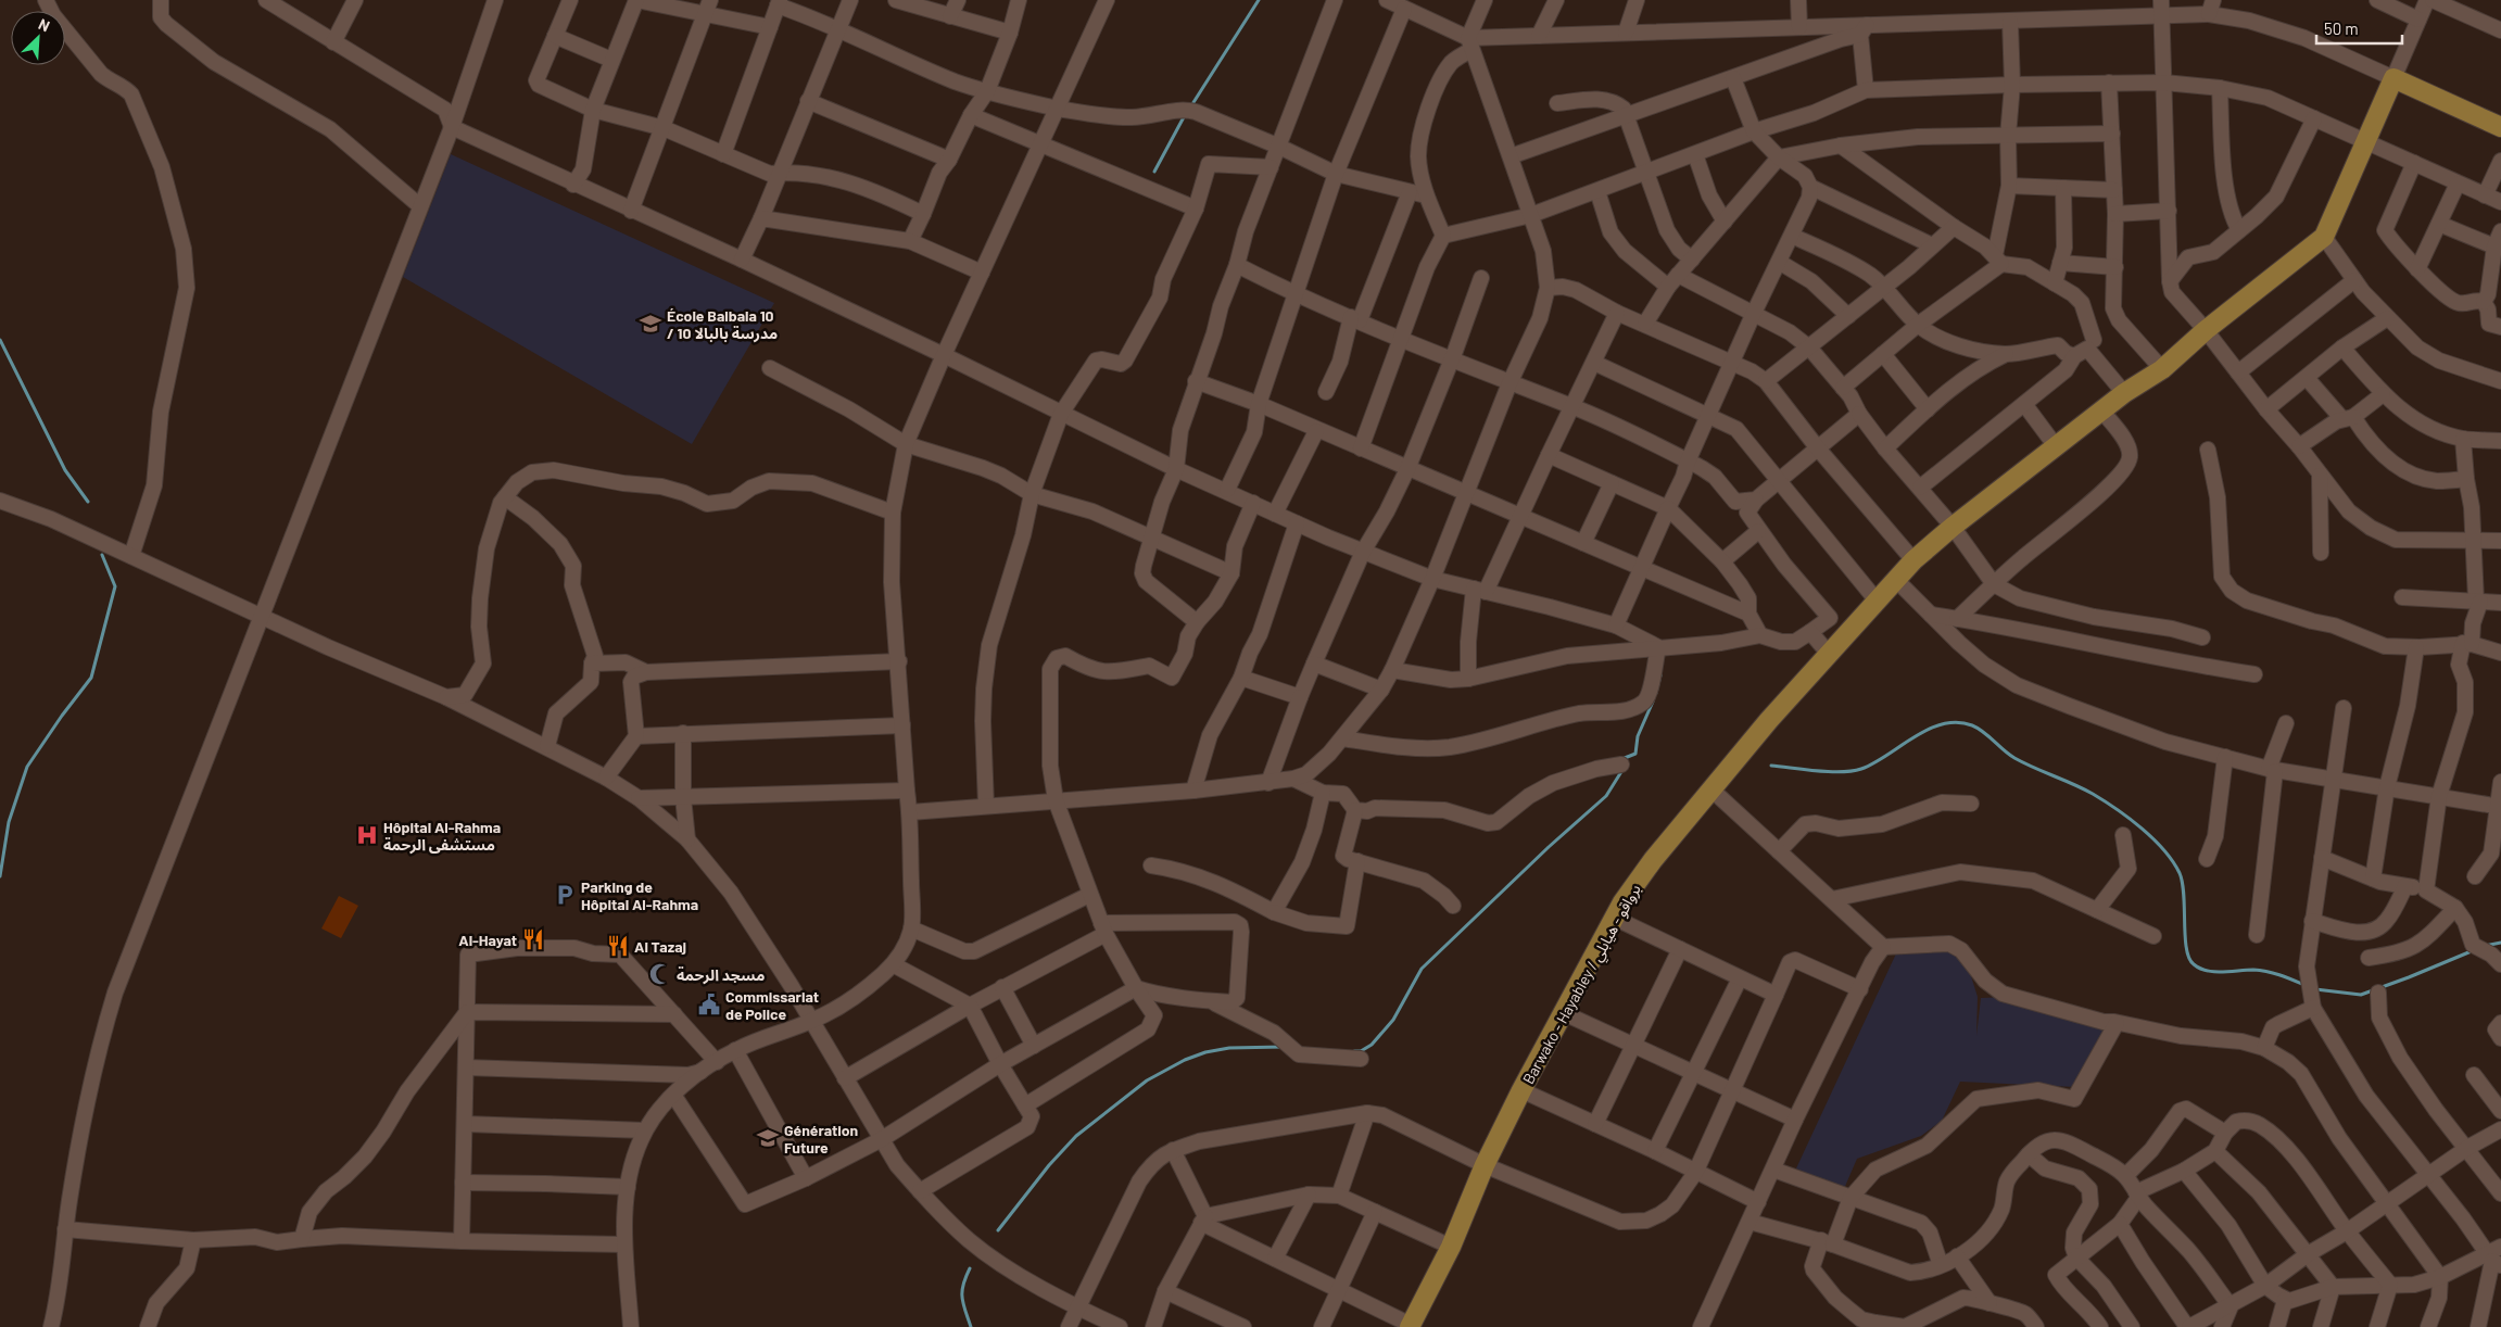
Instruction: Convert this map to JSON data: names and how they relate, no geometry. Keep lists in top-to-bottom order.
{
  "streets": {
    "main road": ["Barwako - Hayabley / برواقو - هيابلي"]
  },
  "places": {
    "school or university": ["École Balbala 10 / مدرسة بالبالا 10", "Génération Future"],
    "hospital": ["Hôpital Al-Rahma مستشفى الرحمة"],
    "parking": ["Parking de Hôpital Al-Rahma"],
    "restaurant": ["Al-Hayat", "Al Tazaj"],
    "mosque": ["مسجد الرحمة"],
    "public building": ["Commissariat de Police"]
  },
  "scale_bar": "50 m",
  "north": "top right"
}
